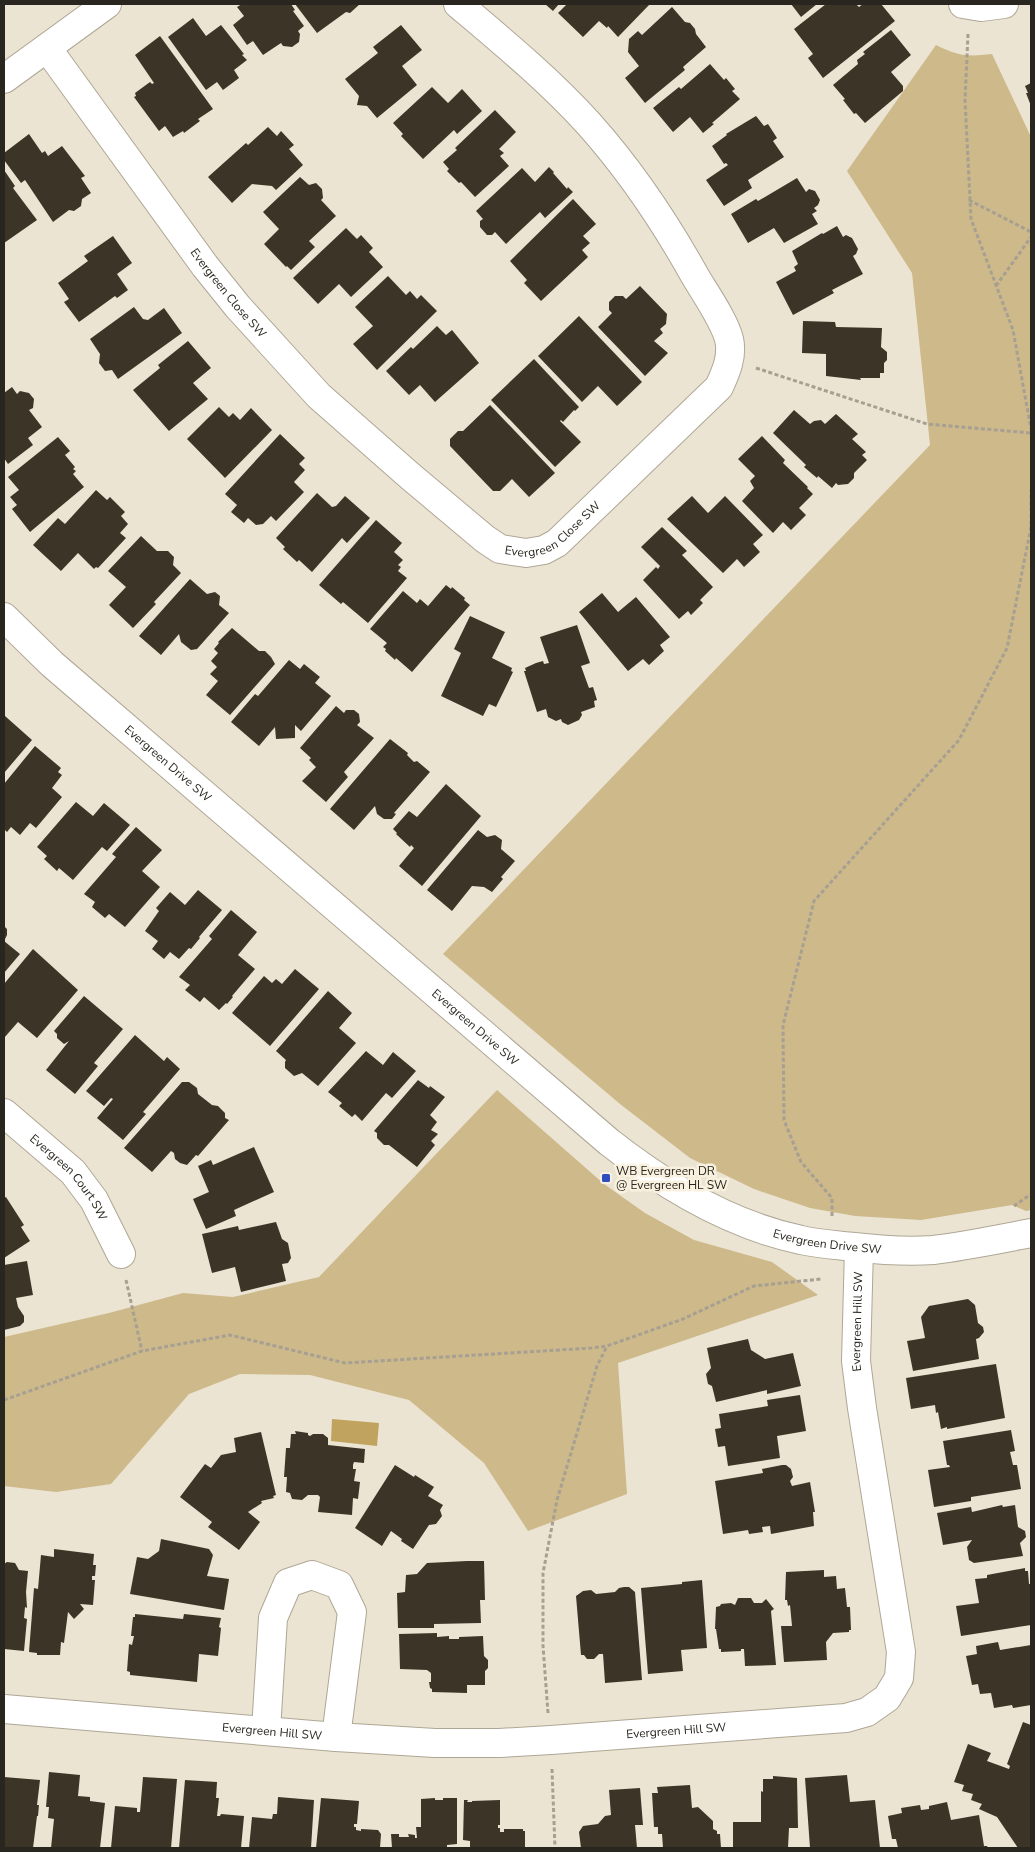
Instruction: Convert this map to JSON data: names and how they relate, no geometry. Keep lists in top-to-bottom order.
{
  "streets": {
    "street": [
      "Evergreen Close SW",
      "Evergreen Drive SW",
      "Evergreen Court SW",
      "Evergreen Hill SW"
    ]
  },
  "crossings": [
    ["Evergreen Drive SW", "Evergreen Hill SW"]
  ],
  "places": {
    "transit": ["WB Evergreen DR @ Evergreen HL SW"]
  }
}
